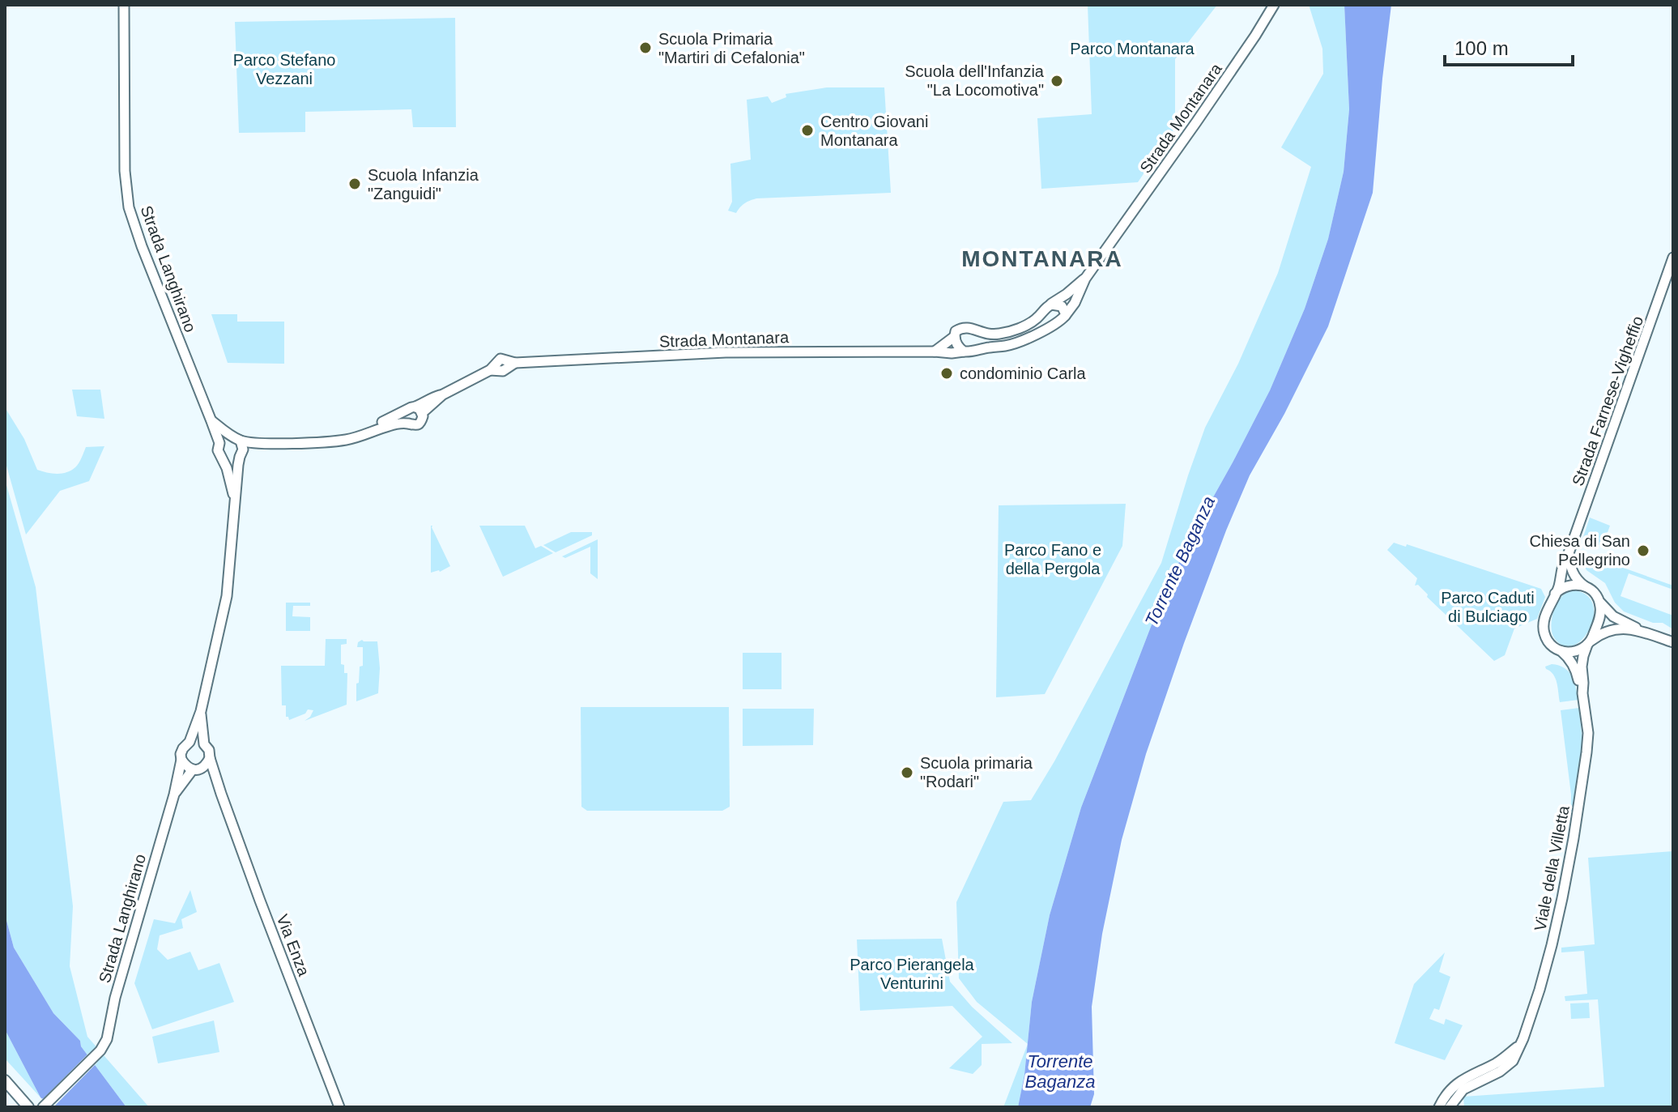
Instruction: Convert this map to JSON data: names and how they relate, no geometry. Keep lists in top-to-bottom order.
{
  "streets": {
    "street": [
      "Strada Montanara",
      "Strada Langhirano",
      "Strada Farnese-Vigheffio",
      "Viale della Villetta",
      "Via Enza"
    ]
  },
  "crossings": [
    ["Strada Montanara", "Strada Langhirano"],
    ["Strada Langhirano", "Via Enza"],
    ["Strada Farnese-Vigheffio", "Viale della Villetta"]
  ],
  "districts": ["MONTANARA"],
  "water": ["Torrente Baganza"],
  "parks": [
    "Parco Montanara",
    "Parco Stefano Vezzani",
    "Parco Fano e della Pergola",
    "Parco Caduti di Bulciago",
    "Parco Pierangela Venturini"
  ],
  "places": [
    "Scuola Primaria \"Martiri di Cefalonia\"",
    "Scuola dell'Infanzia \"La Locomotiva\"",
    "Centro Giovani Montanara",
    "Scuola Infanzia \"Zanguidi\"",
    "condominio Carla",
    "Chiesa di San Pellegrino",
    "Scuola primaria \"Rodari\""
  ],
  "scale_bar": "100 m"
}
